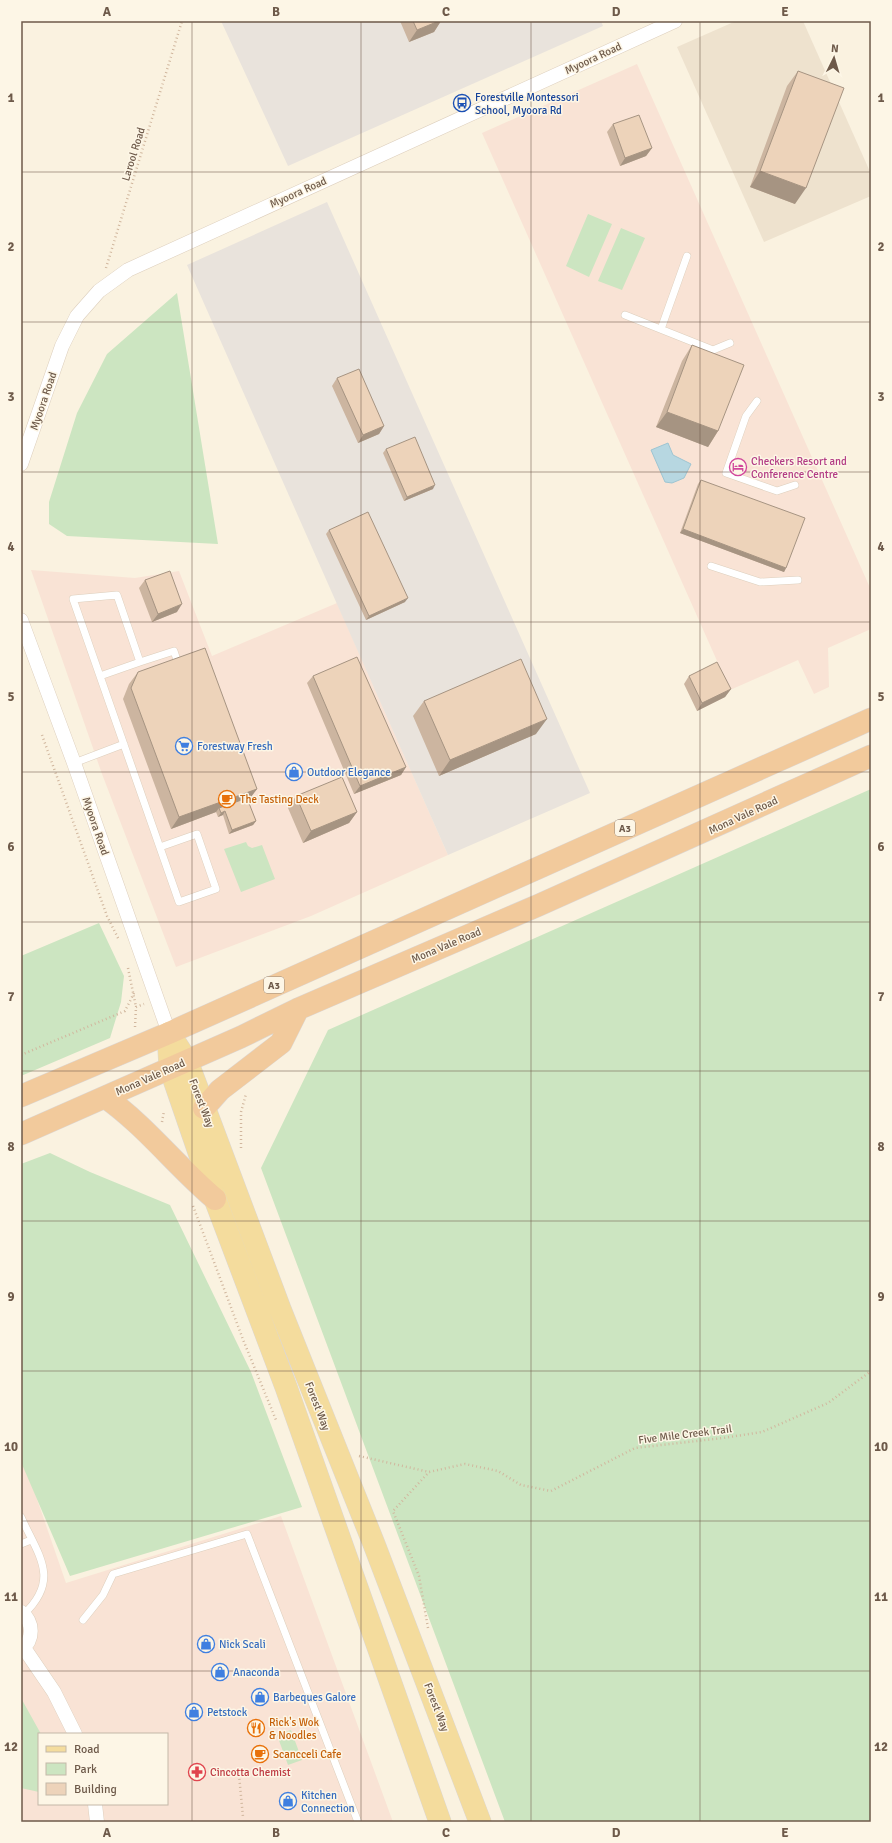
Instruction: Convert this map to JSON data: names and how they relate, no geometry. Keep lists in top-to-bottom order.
{
  "streets": {
    "highway": ["Mona Vale Road", "A3"],
    "main road": ["Forest Way"],
    "street": ["Myoora Road"],
    "path": ["Larool Road", "Five Mile Creek Trail"]
  },
  "crossings": [
    ["Myoora Road", "Larool Road"],
    ["Myoora Road", "A3"],
    ["Myoora Road", "Forest Way"],
    ["Mona Vale Road", "Forest Way"],
    ["A3", "Forest Way"],
    ["Forest Way", "Five Mile Creek Trail"]
  ],
  "places": {
    "bus stop": ["Forestville Montessori School, Myoora Rd"],
    "hotel": ["Checkers Resort and Conference Centre"],
    "supermarket": ["Forestway Fresh"],
    "shop": [
      "Outdoor Elegance",
      "Nick Scali",
      "Anaconda",
      "Barbeques Galore",
      "Petstock",
      "Kitchen Connection"
    ],
    "cafe": ["The Tasting Deck", "Scancceli Cafe"],
    "restaurant": ["Rick's Wok & Noodles"],
    "pharmacy": ["Cincotta Chemist"]
  },
  "legend": ["Road", "Park", "Building"],
  "north": "top",
  "grid": {
    "columns": [
      "A",
      "B",
      "C",
      "D",
      "E"
    ],
    "rows": [
      "1",
      "2",
      "3",
      "4",
      "5",
      "6",
      "7",
      "8",
      "9",
      "10",
      "11",
      "12"
    ]
  }
}
